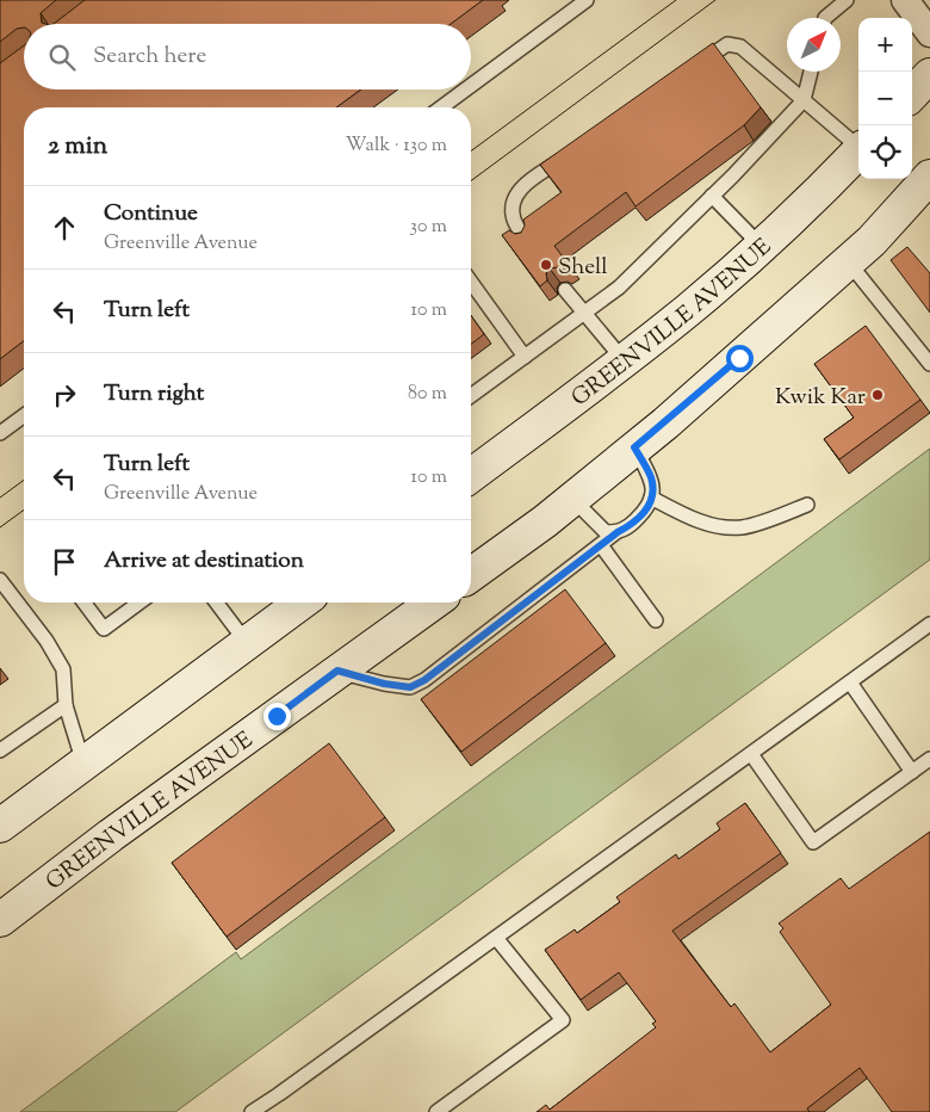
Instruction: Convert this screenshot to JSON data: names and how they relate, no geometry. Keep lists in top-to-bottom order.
{
  "streets": {
    "main road": ["GREENVILLE AVENUE"]
  },
  "places": ["Shell", "Kwik Kar"],
  "north": "top right",
  "page": {
    "map_buttons": ["+", "−"],
    "search": "Search here",
    "heading": ["2 min", "Walk · 130 m"],
    "list": [
      ["Continue", "Greenville Avenue", "30 m"],
      ["Turn left", "10 m"],
      ["Turn right", "80 m"],
      ["Turn left", "Greenville Avenue", "10 m"],
      "Arrive at destination"
    ]
  }
}
